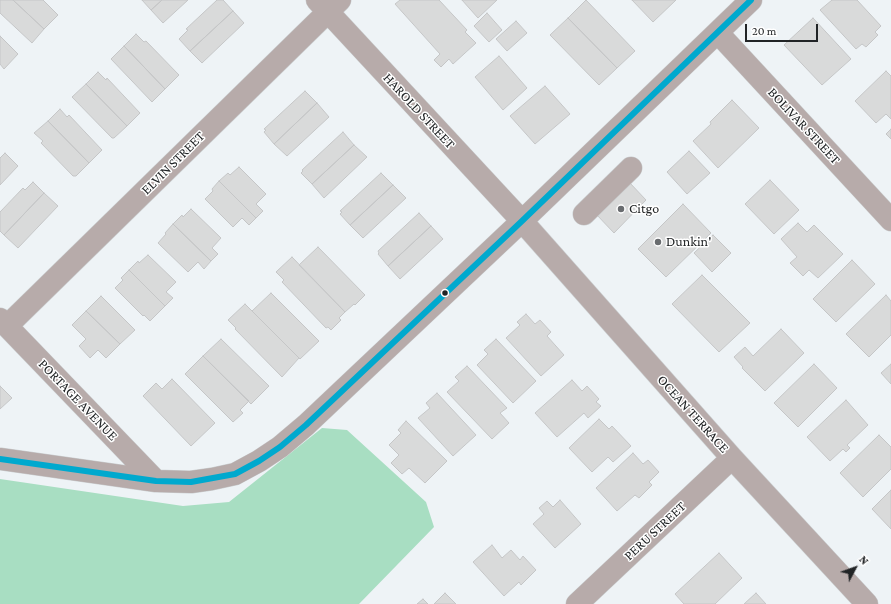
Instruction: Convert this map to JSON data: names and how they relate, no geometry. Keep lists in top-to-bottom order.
{
  "streets": {
    "street": [
      "HAROLD STREET",
      "BOLIVAR STREET",
      "ELVIN STREET",
      "PORTAGE AVENUE",
      "OCEAN TERRACE",
      "PERU STREET"
    ]
  },
  "crossings": [
    ["HAROLD STREET", "ELVIN STREET"],
    ["HAROLD STREET", "OCEAN TERRACE"],
    ["ELVIN STREET", "PORTAGE AVENUE"],
    ["OCEAN TERRACE", "PERU STREET"]
  ],
  "places": ["Citgo", "Dunkin'"],
  "scale_bar": "20 m",
  "north": "top right"
}
